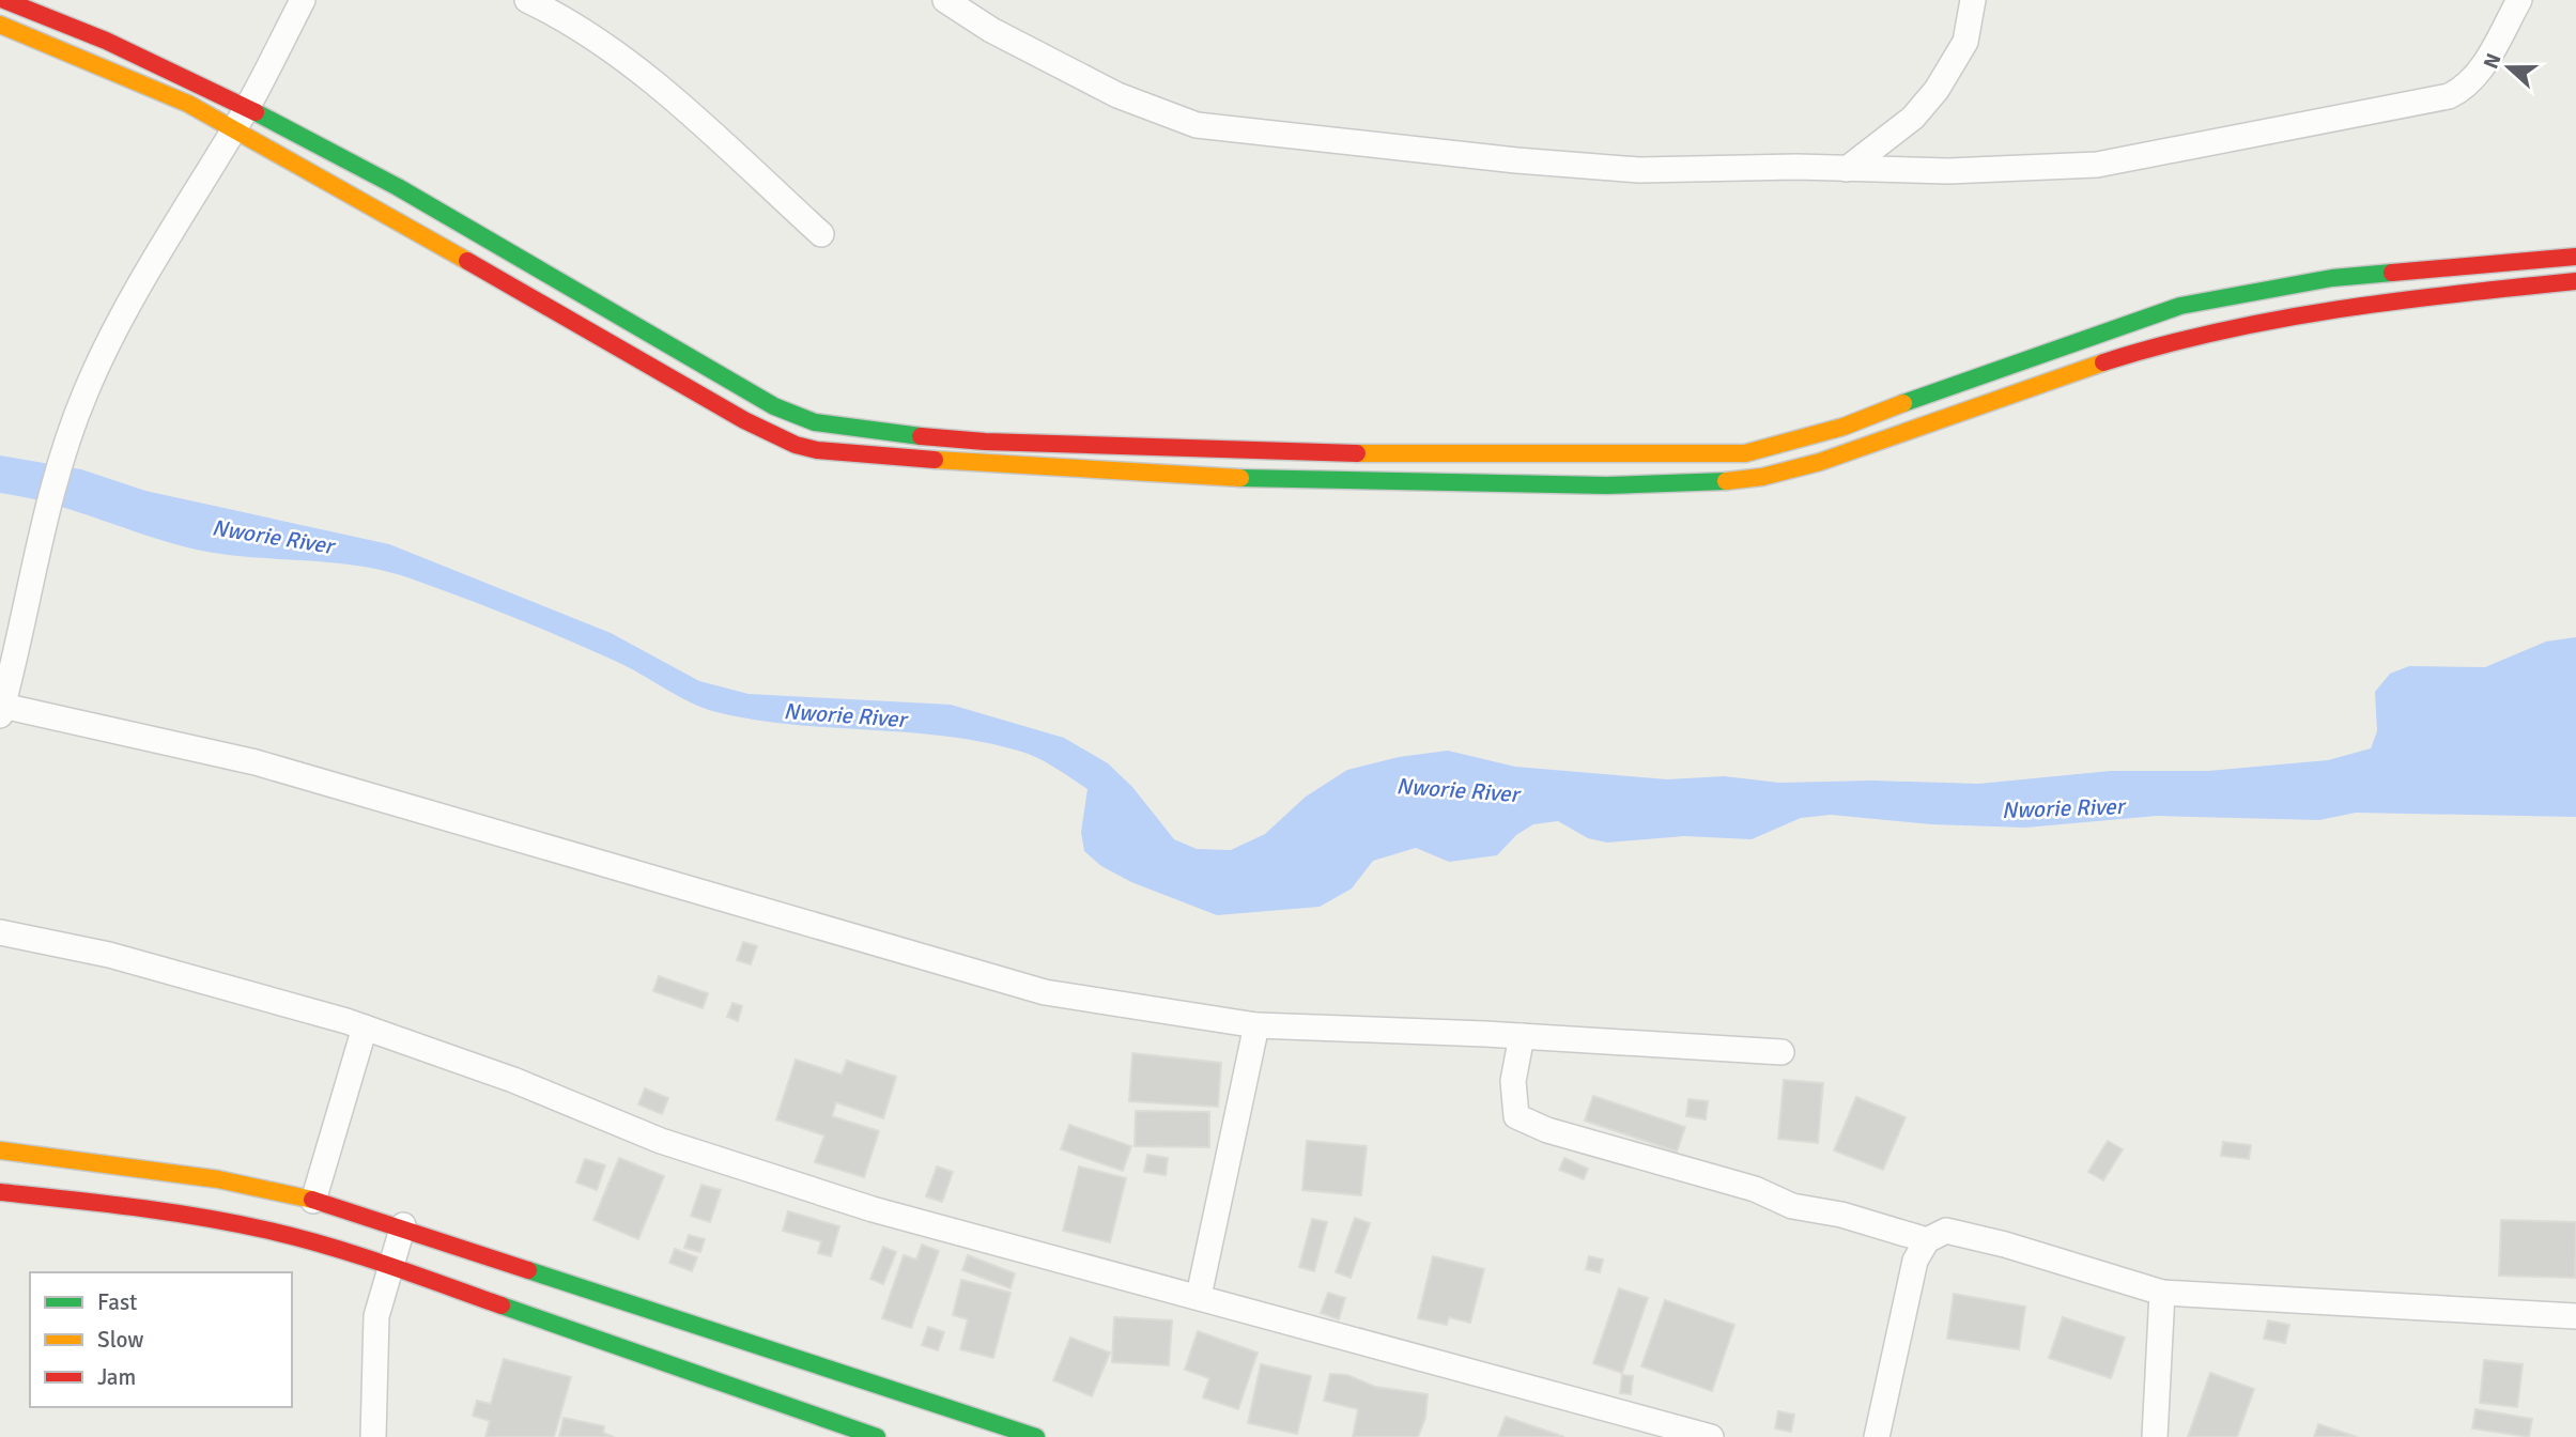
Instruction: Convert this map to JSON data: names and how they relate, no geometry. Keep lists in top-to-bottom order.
{
  "water": ["Nworie River"],
  "legend": ["Fast", "Slow", "Jam"],
  "north": "left"
}
